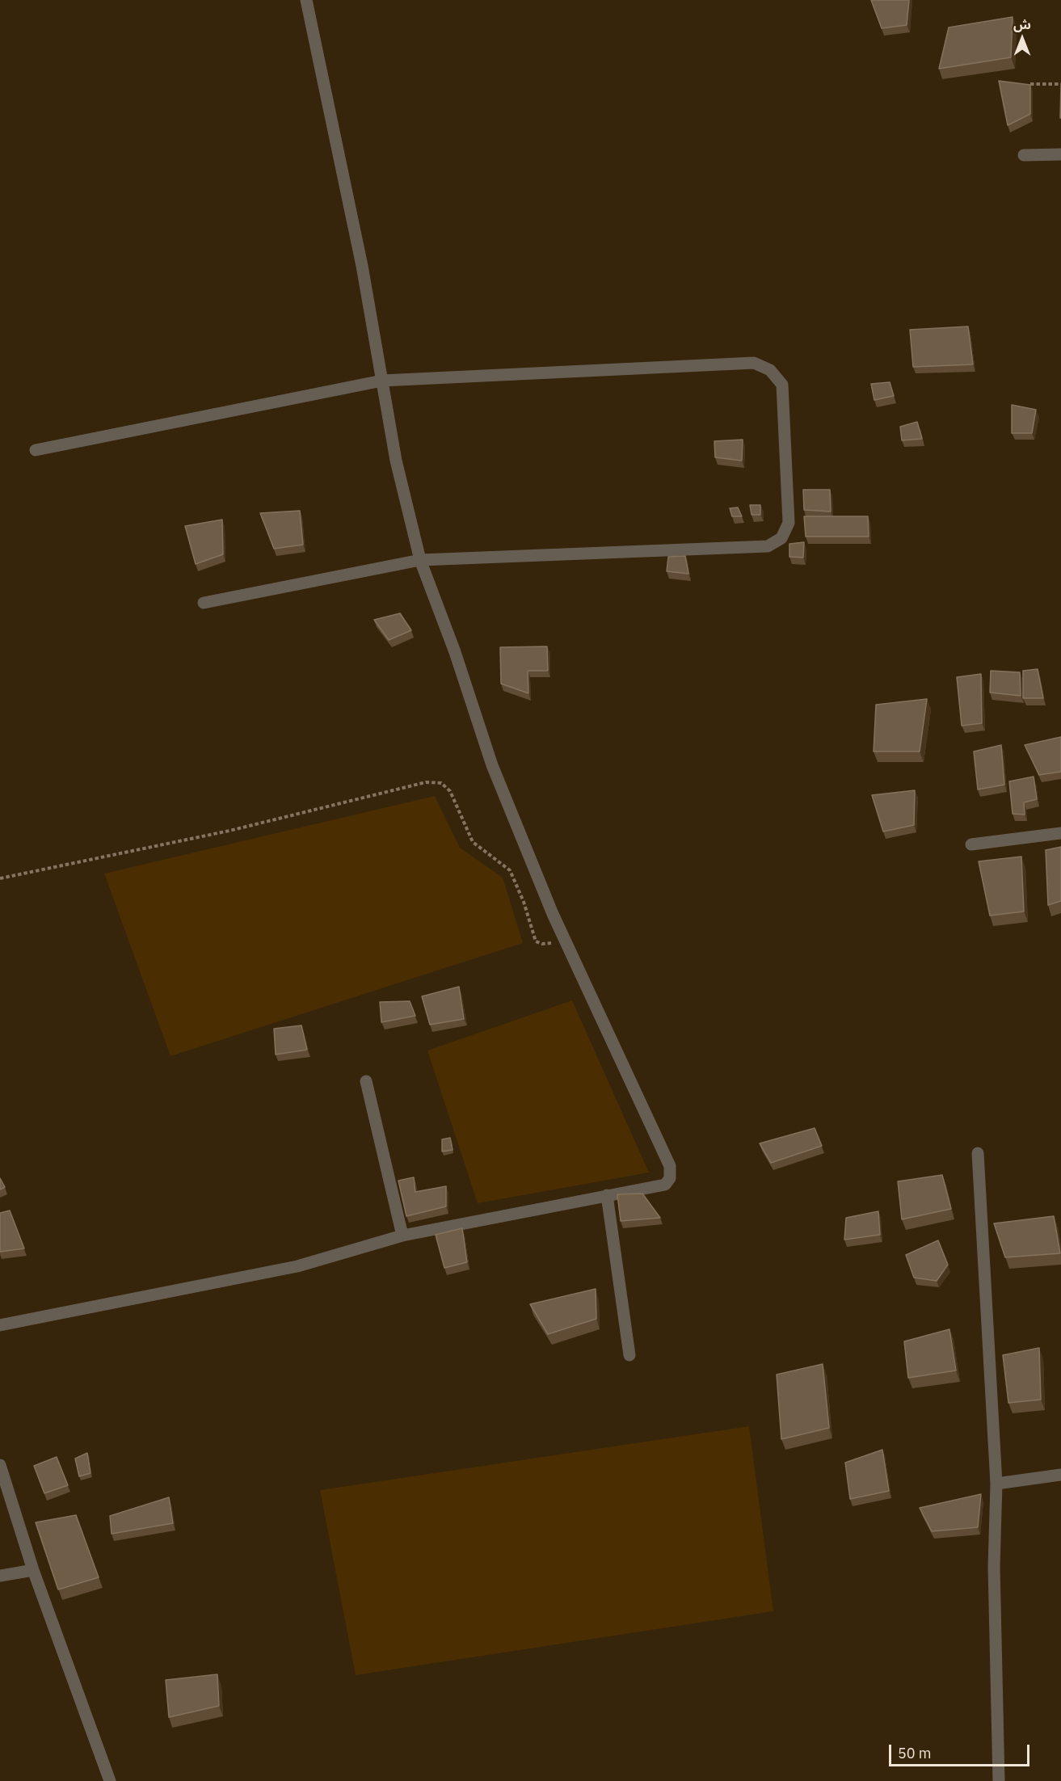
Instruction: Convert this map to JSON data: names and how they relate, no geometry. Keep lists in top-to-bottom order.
{
  "scale_bar": "50 m",
  "north": "top"
}
